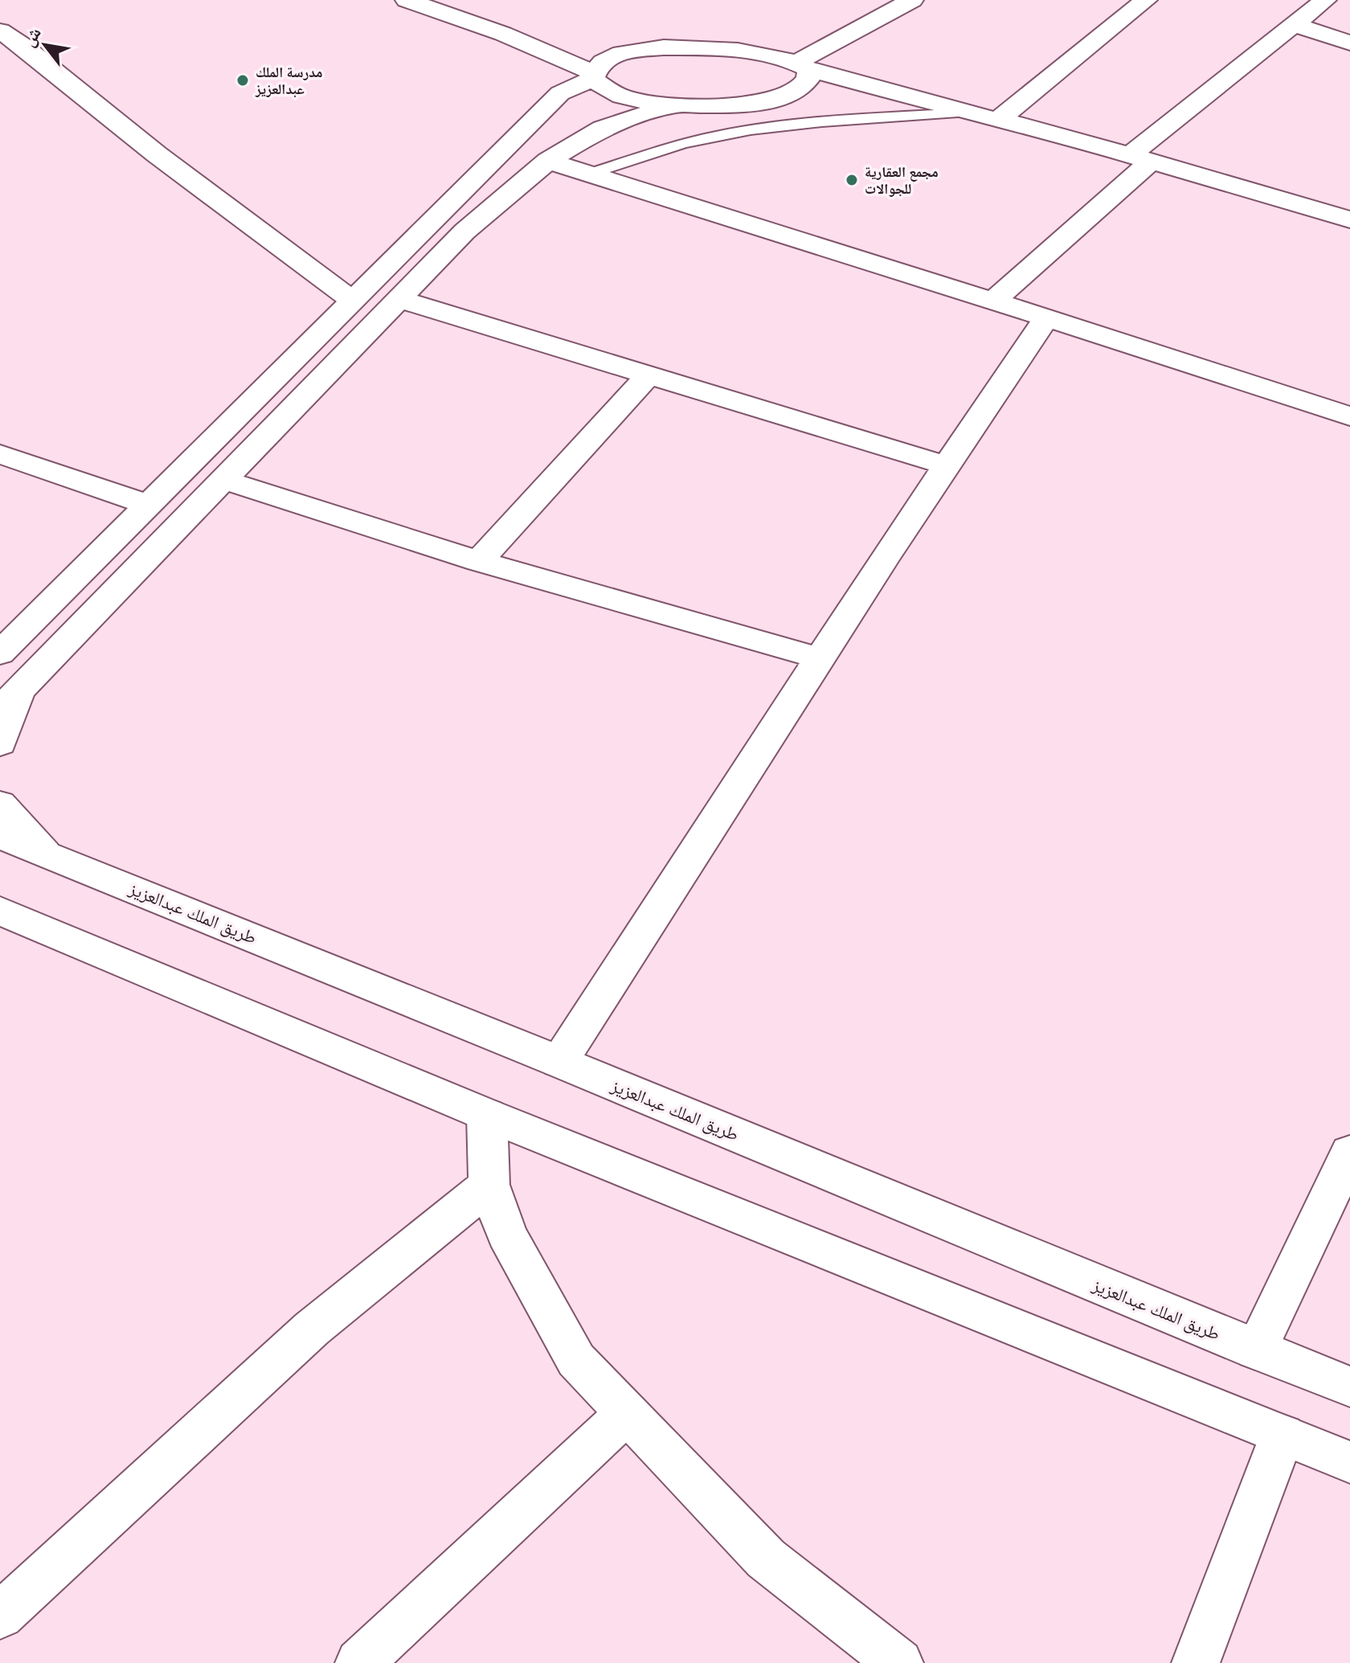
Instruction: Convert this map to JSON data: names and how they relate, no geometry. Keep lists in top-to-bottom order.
{
  "streets": {
    "street": ["طريق الملك عبدالعزيز"]
  },
  "places": ["مدرسة الملك عبدالعزيز", "مجمع العقارية للجوالات"],
  "north": "top left"
}
